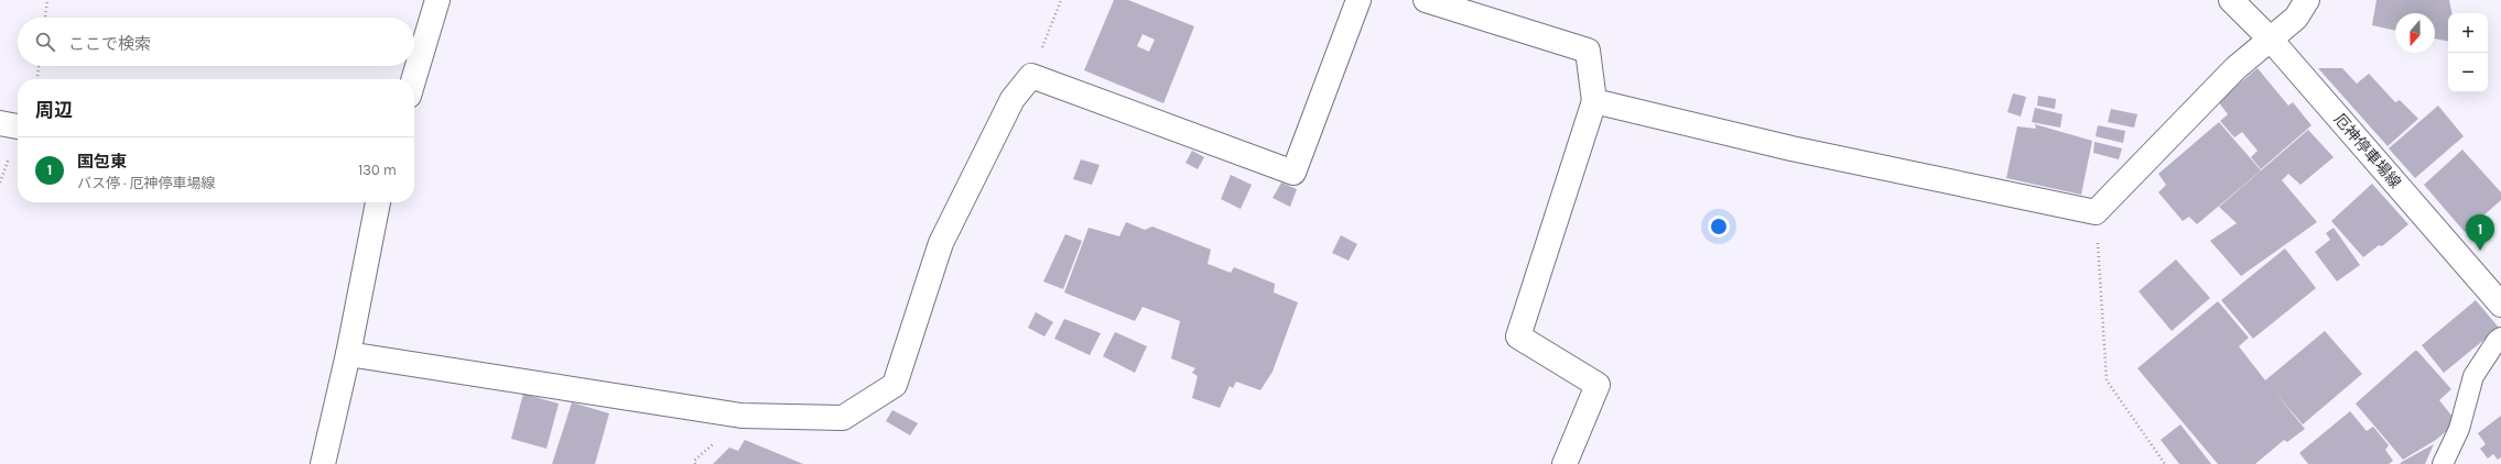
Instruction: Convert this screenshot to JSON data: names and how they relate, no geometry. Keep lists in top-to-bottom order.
{
  "streets": {
    "street": ["厄神停車場線"]
  },
  "north": "bottom",
  "page": {
    "map_buttons": ["+", "−"],
    "search": "ここで検索",
    "heading": "周辺",
    "list": [
      {
        "mark": "1",
        "name": "国包東",
        "note": "バス停 · 厄神停車場線",
        "value": "130 m"
      }
    ],
    "pins": "1"
  }
}
